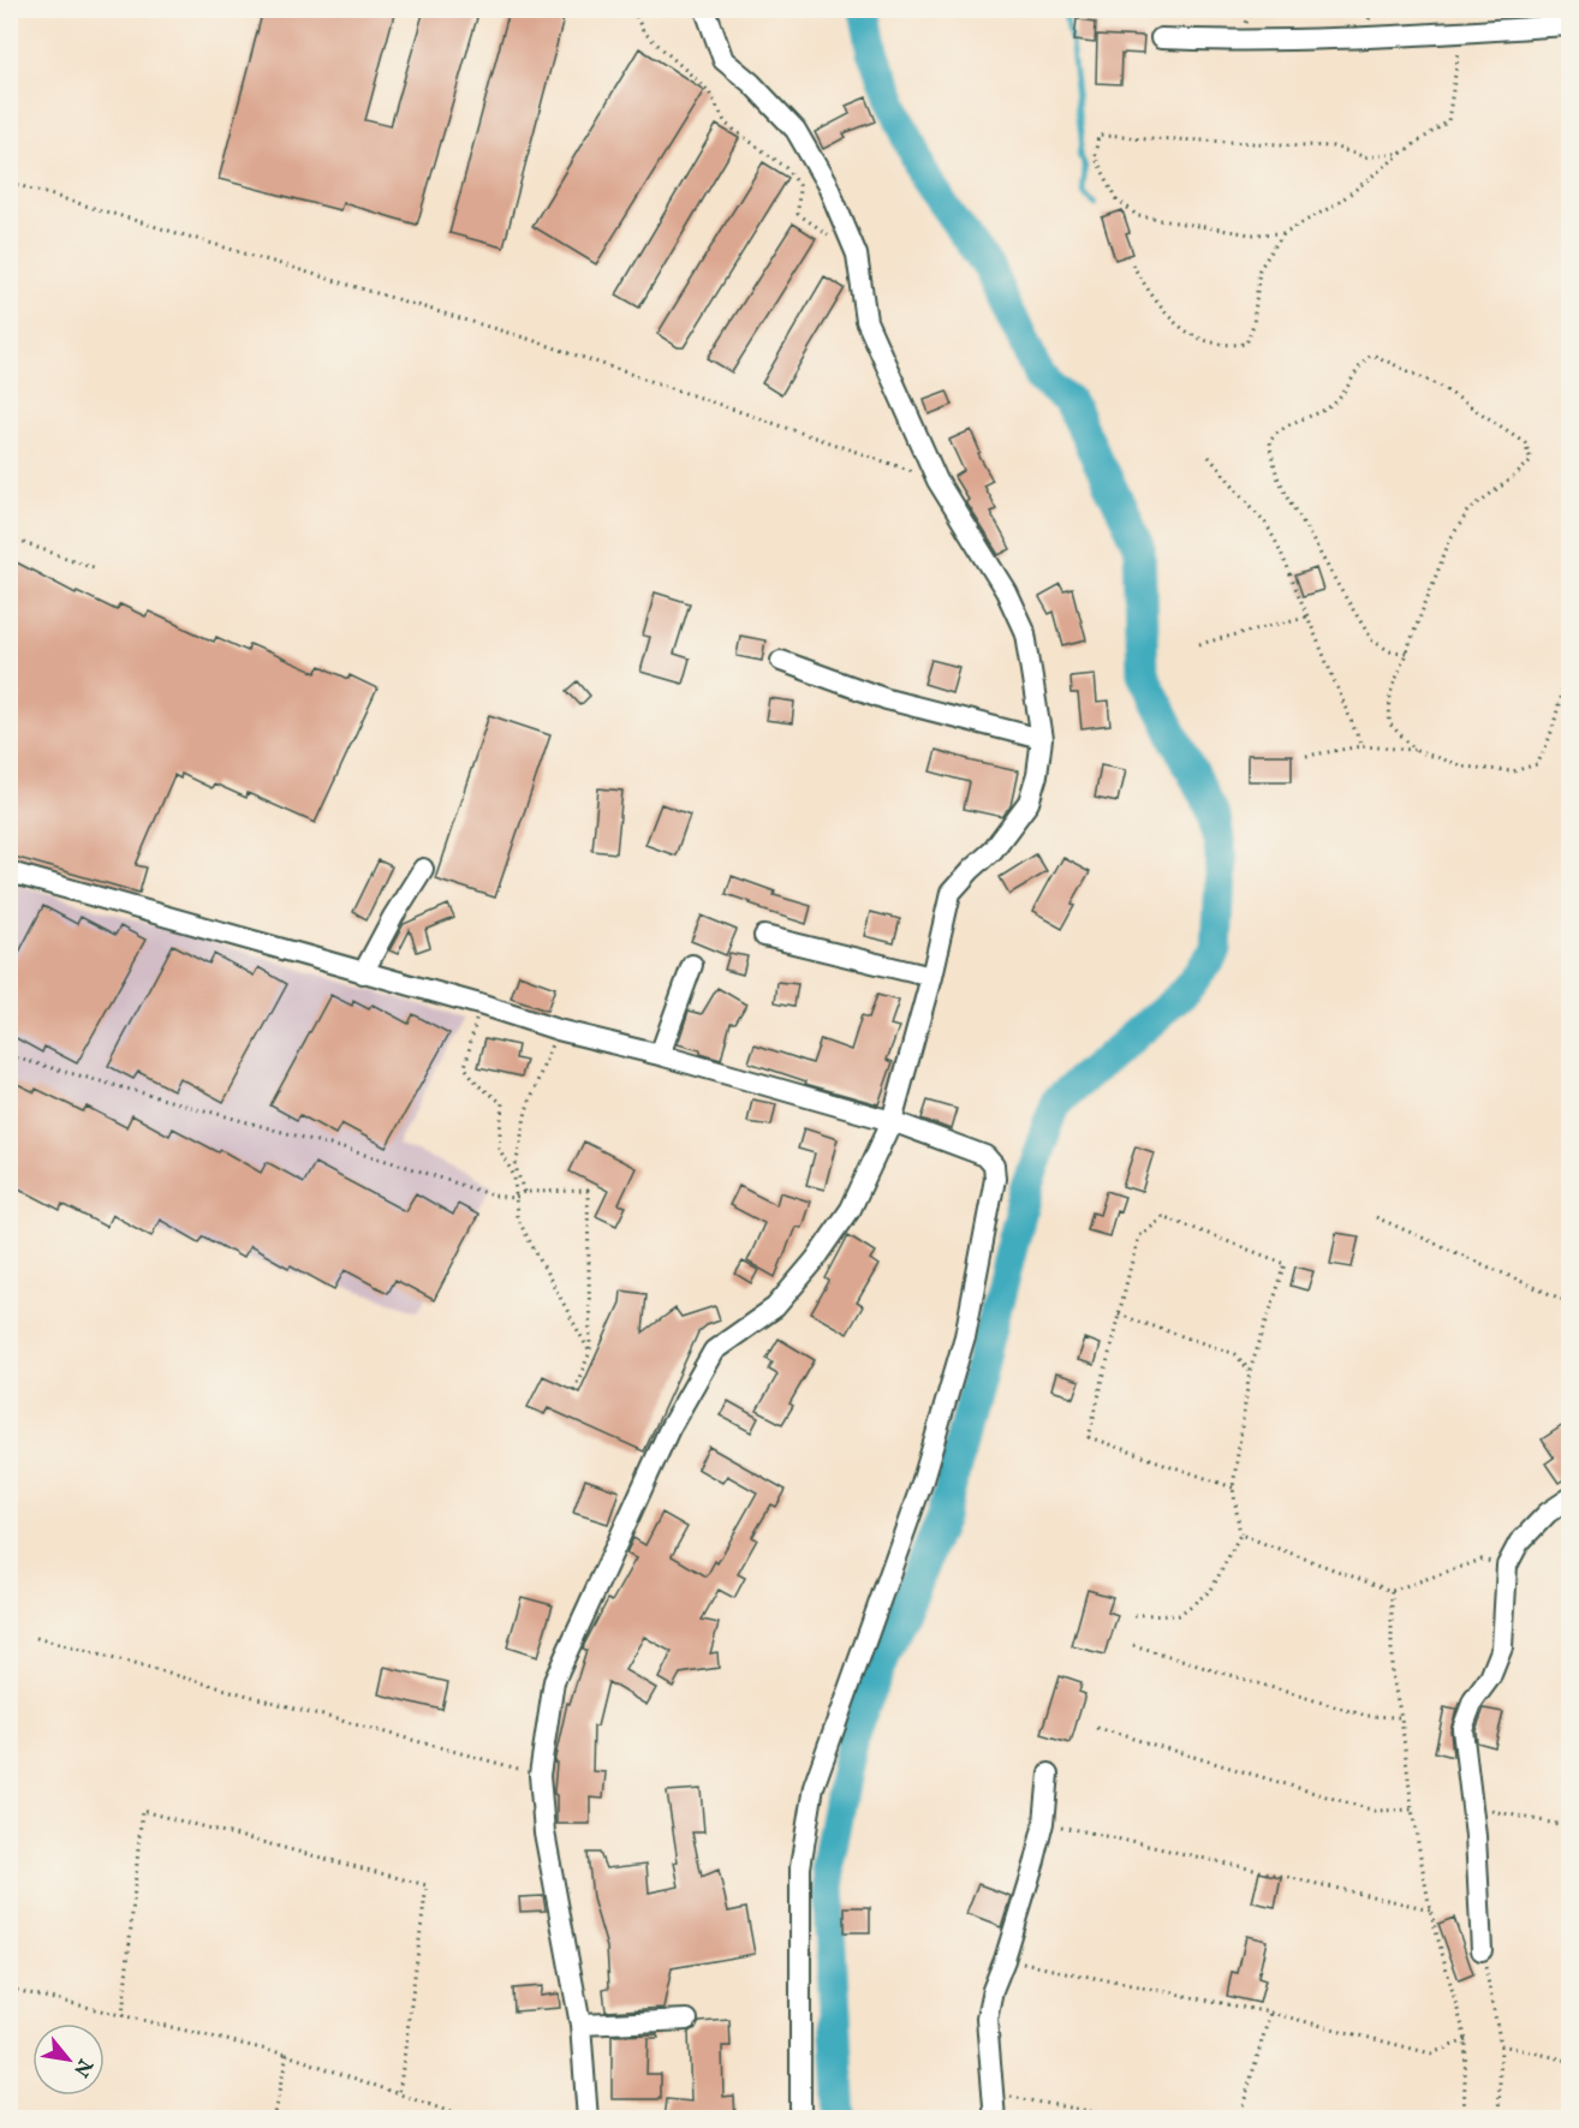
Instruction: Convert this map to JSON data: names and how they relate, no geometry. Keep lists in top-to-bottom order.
{
  "north": "bottom right"
}
